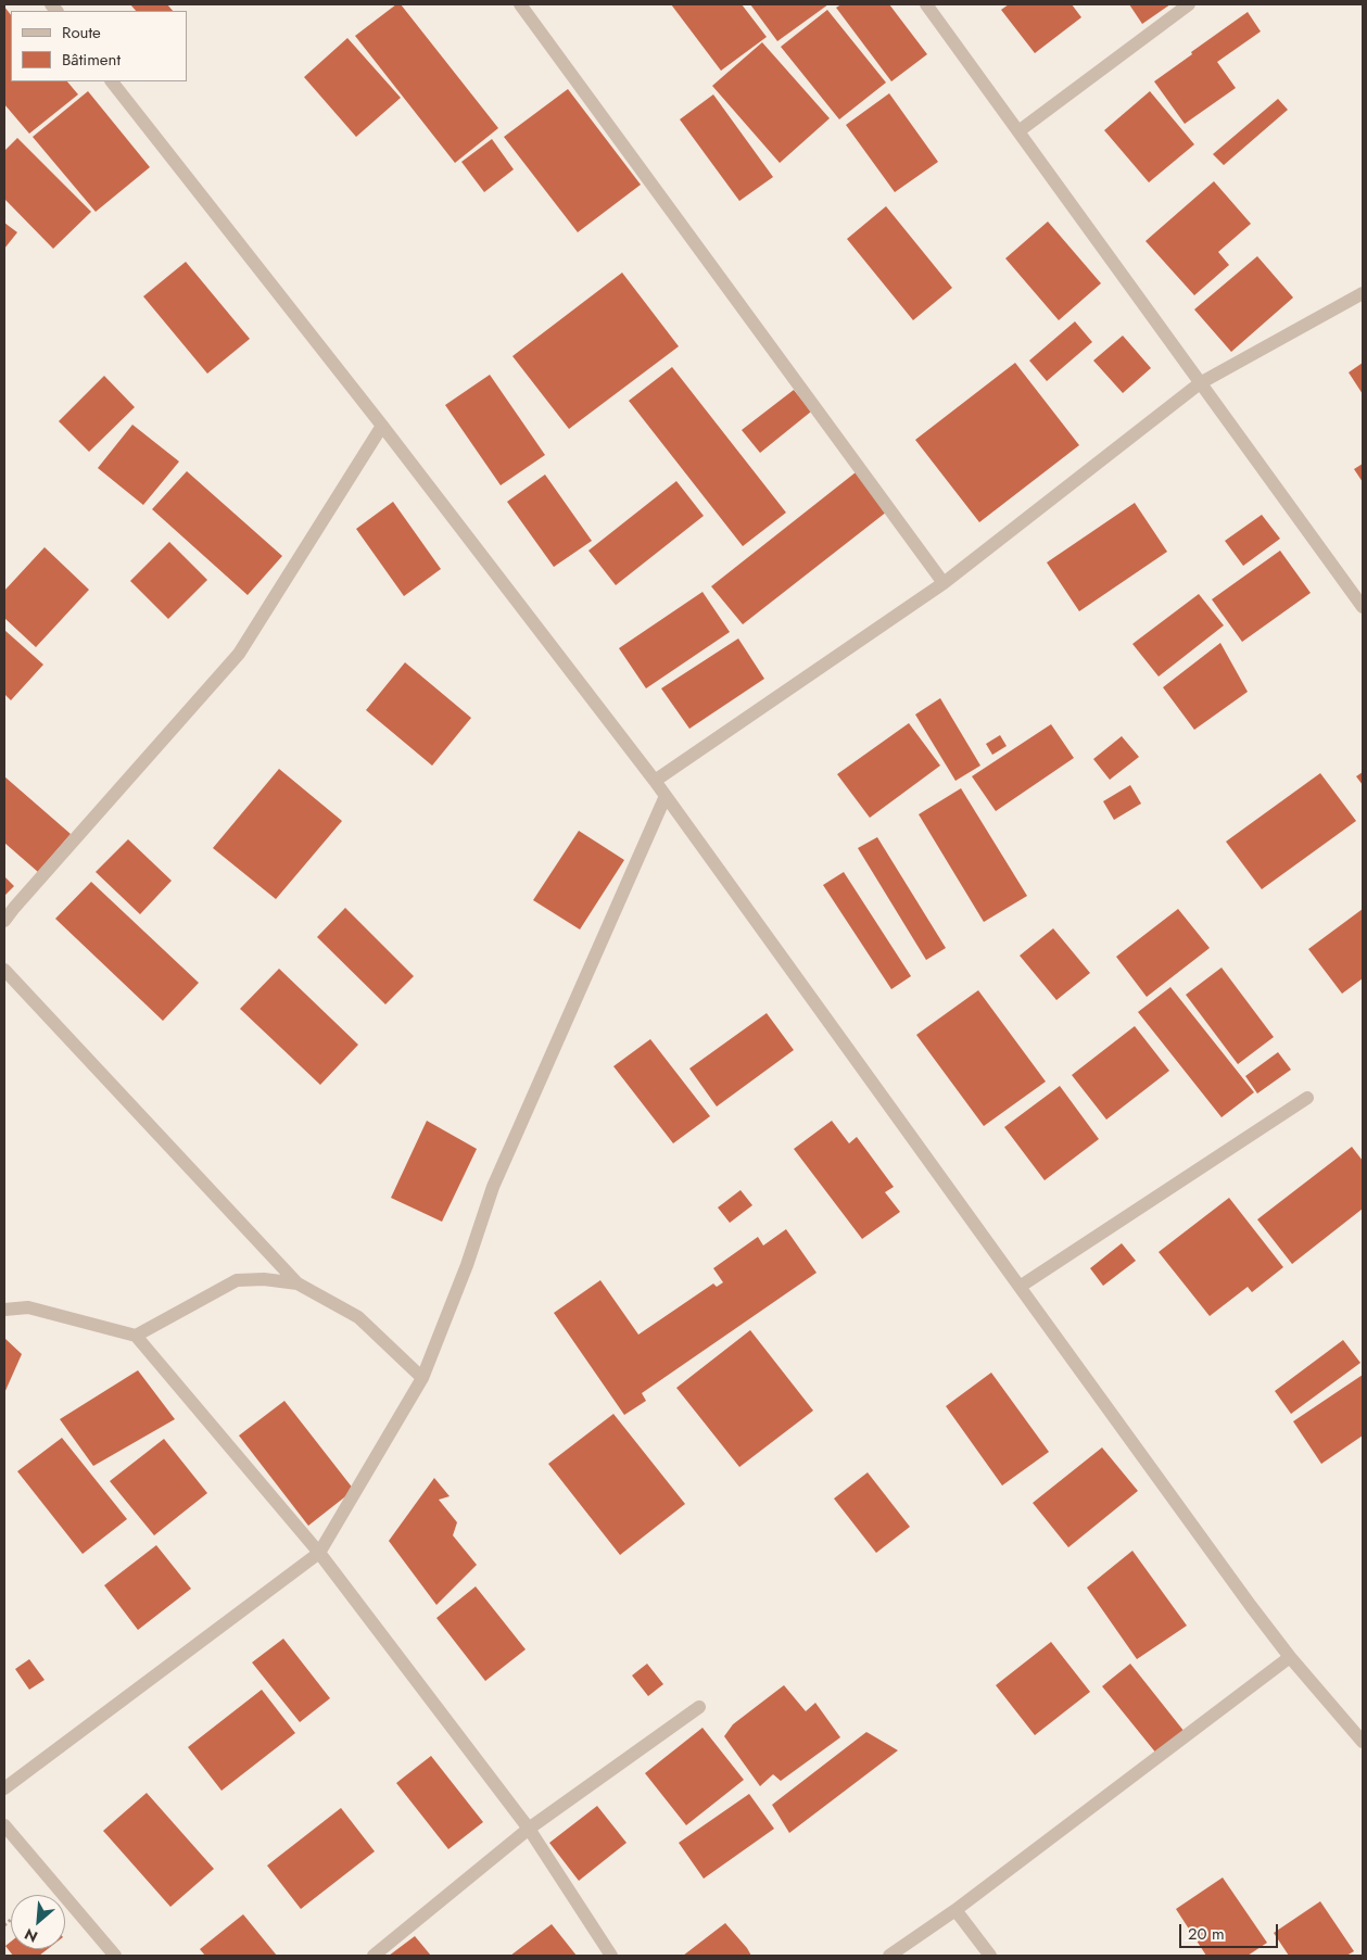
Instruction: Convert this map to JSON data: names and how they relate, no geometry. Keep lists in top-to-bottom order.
{
  "legend": ["Route", "Bâtiment"],
  "scale_bar": "20 m",
  "north": "bottom left"
}
